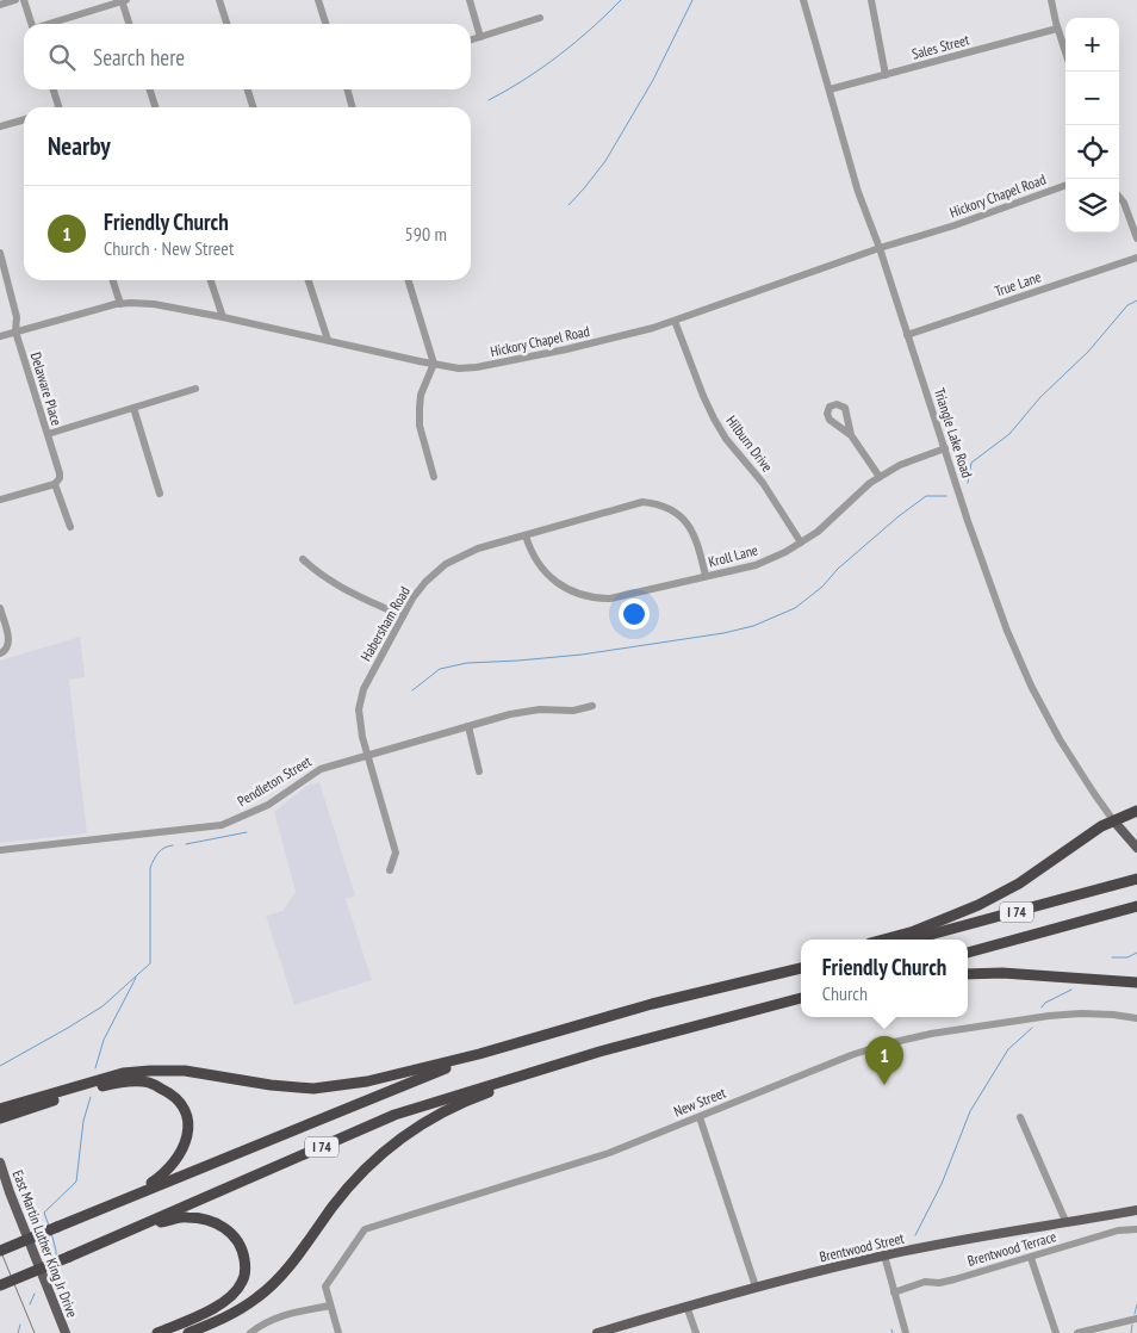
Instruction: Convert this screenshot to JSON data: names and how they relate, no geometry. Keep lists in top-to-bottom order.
{
  "streets": {
    "highway": ["I 74"],
    "main road": ["Triangle Lake Road", "East Martin Luther King Jr Drive", "Brentwood Street"],
    "street": [
      "Sales Street",
      "Hickory Chapel Road",
      "True Lane",
      "Delaware Place",
      "Hilburn Drive",
      "Kroll Lane",
      "Habersham Road",
      "Pendleton Street",
      "New Street",
      "Brentwood Terrace"
    ]
  },
  "crossings": [
    ["Sales Street", "Triangle Lake Road"],
    ["Hickory Chapel Road", "Delaware Place"],
    ["Hickory Chapel Road", "Triangle Lake Road"],
    ["Hickory Chapel Road", "Hilburn Drive"],
    ["True Lane", "Triangle Lake Road"],
    ["Triangle Lake Road", "Kroll Lane"],
    ["Hilburn Drive", "Kroll Lane"],
    ["Kroll Lane", "Habersham Road"],
    ["Habersham Road", "Pendleton Street"]
  ],
  "page": {
    "map_buttons": ["+", "−"],
    "search": "Search here",
    "heading": "Nearby",
    "list": [
      {
        "mark": "1",
        "name": "Friendly Church",
        "note": "Church · New Street",
        "value": "590 m"
      }
    ],
    "popup": ["Friendly Church", "Church"],
    "pins": "1"
  }
}
